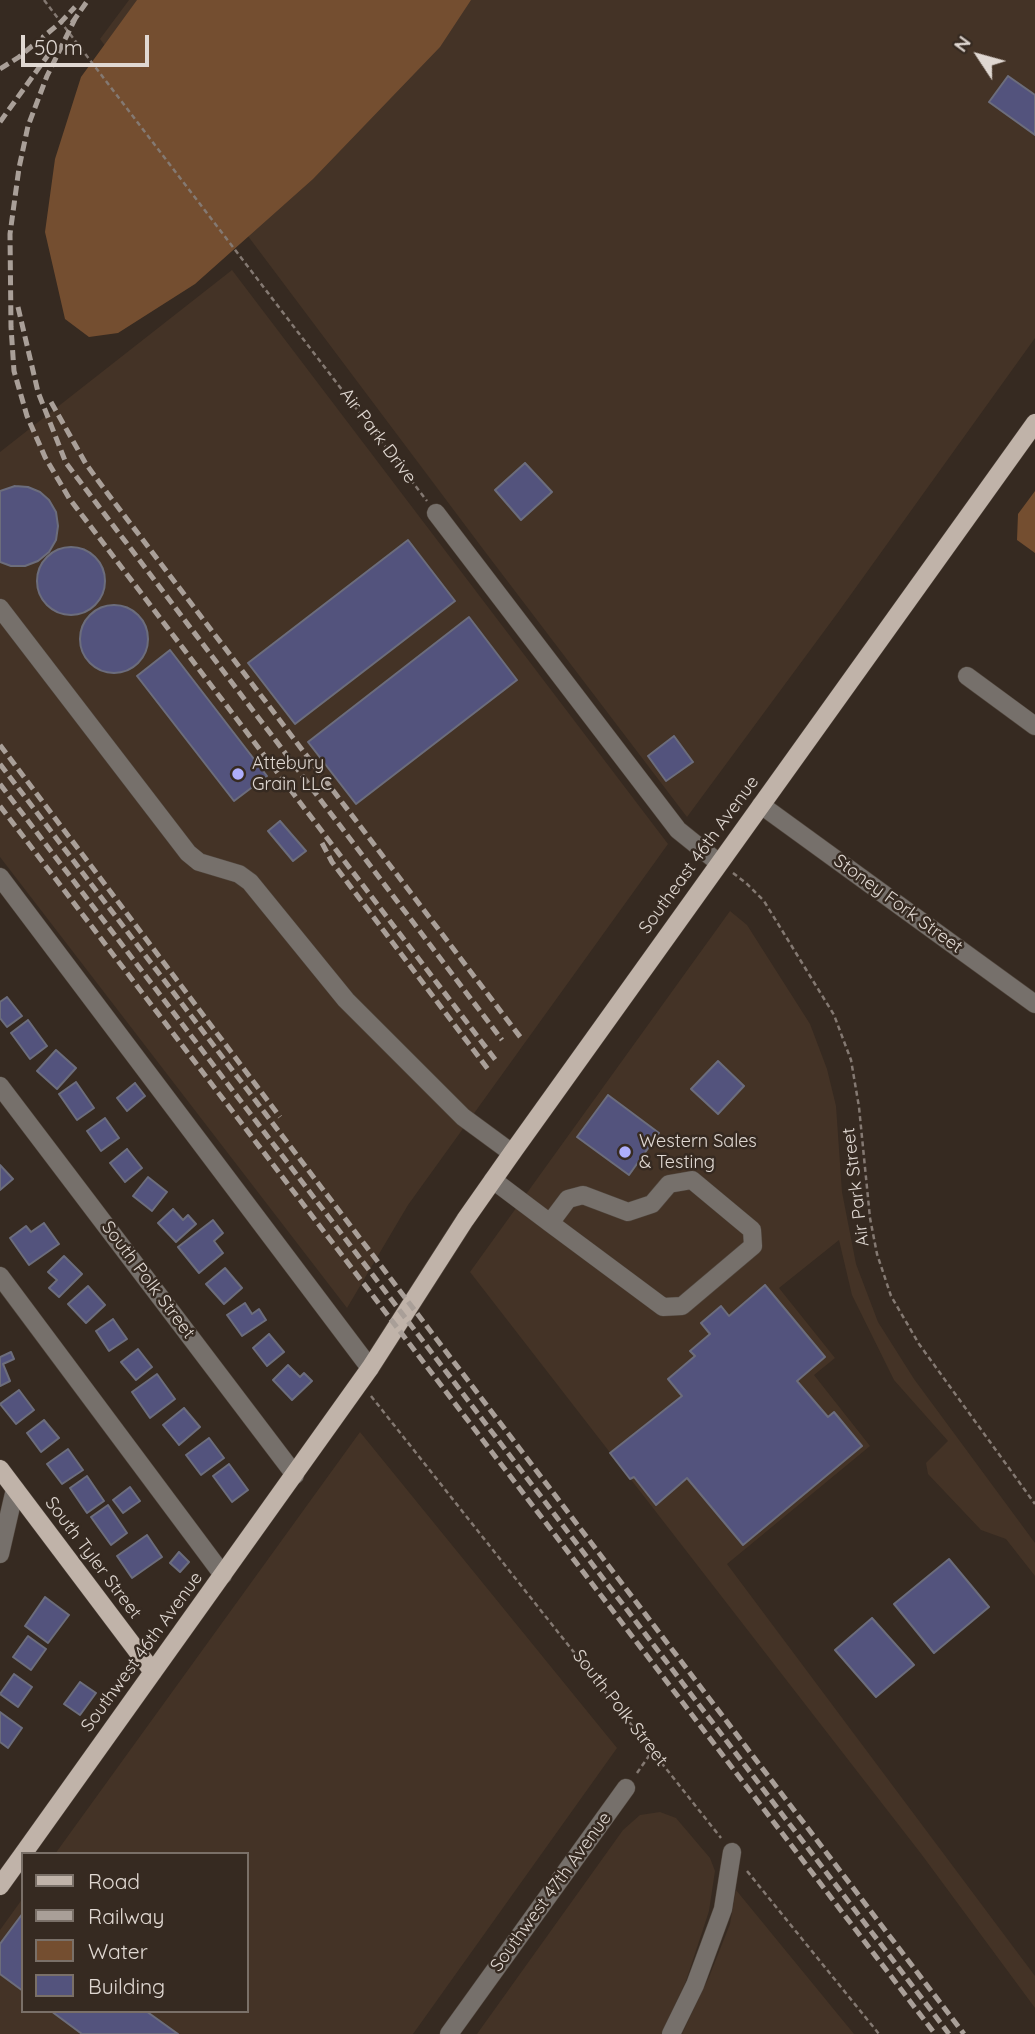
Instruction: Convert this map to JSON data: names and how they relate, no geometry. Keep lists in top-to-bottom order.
{
  "streets": {
    "main road": ["Southeast 46th Avenue", "South Tyler Street", "Southwest 46th Avenue"],
    "street": ["Stoney Fork Street", "South Polk Street", "Southwest 47th Avenue"],
    "path": ["Air Park Drive", "Air Park Street"]
  },
  "crossings": [
    ["Southeast 46th Avenue", "Stoney Fork Street"],
    ["Southeast 46th Avenue", "Air Park Street"],
    ["Southeast 46th Avenue", "South Polk Street"],
    ["Southeast 46th Avenue", "Southwest 46th Avenue"],
    ["South Polk Street", "Southwest 46th Avenue"],
    ["South Tyler Street", "Southwest 46th Avenue"]
  ],
  "places": ["Attebury Grain LLC", "Western Sales & Testing"],
  "legend": [
    "Road",
    "Railway",
    "Water",
    "Building"
  ],
  "scale_bar": "50 m",
  "north": "top left"
}
